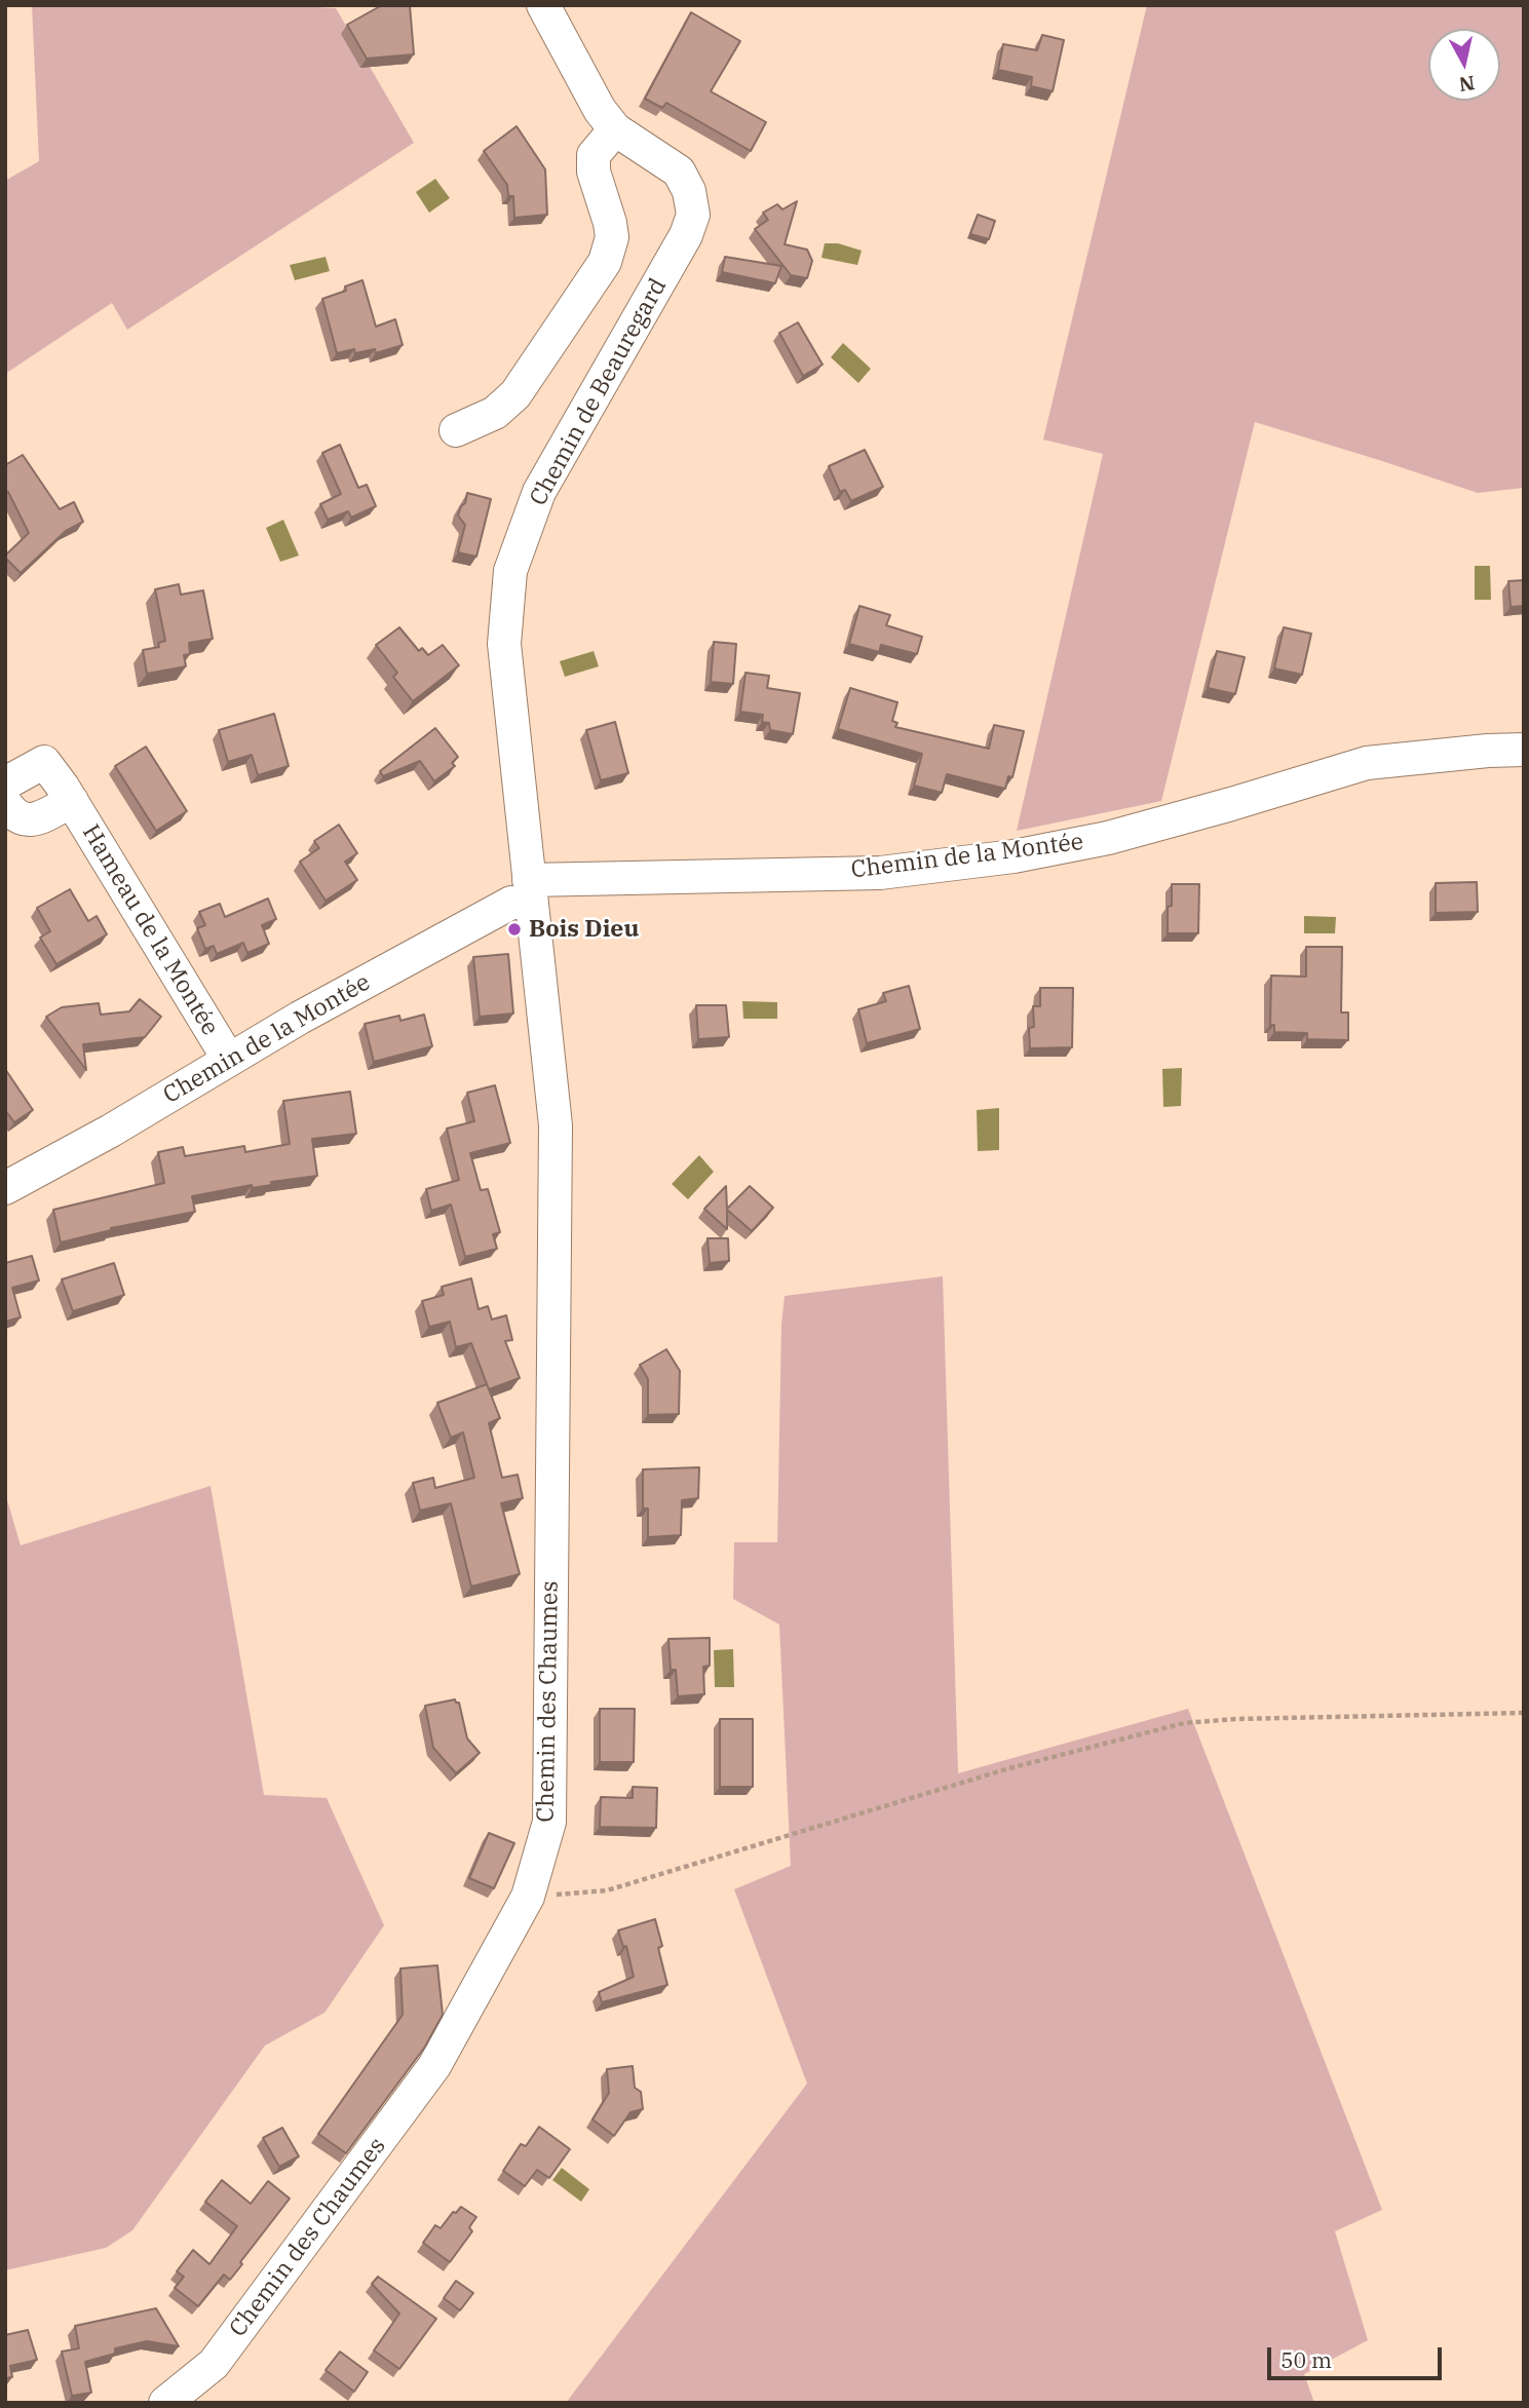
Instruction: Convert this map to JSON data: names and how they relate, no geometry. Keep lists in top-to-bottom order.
{
  "streets": {
    "street": [
      "Chemin de Beauregard",
      "Chemin de la Montée",
      "Hameau de la Montée",
      "Chemin des Chaumes"
    ]
  },
  "crossings": [
    ["Chemin de Beauregard", "Chemin de la Montée"],
    ["Chemin de Beauregard", "Chemin des Chaumes"],
    ["Chemin de la Montée", "Hameau de la Montée"],
    ["Chemin de la Montée", "Chemin des Chaumes"]
  ],
  "places": ["Bois Dieu"],
  "scale_bar": "50 m",
  "north": "bottom"
}
